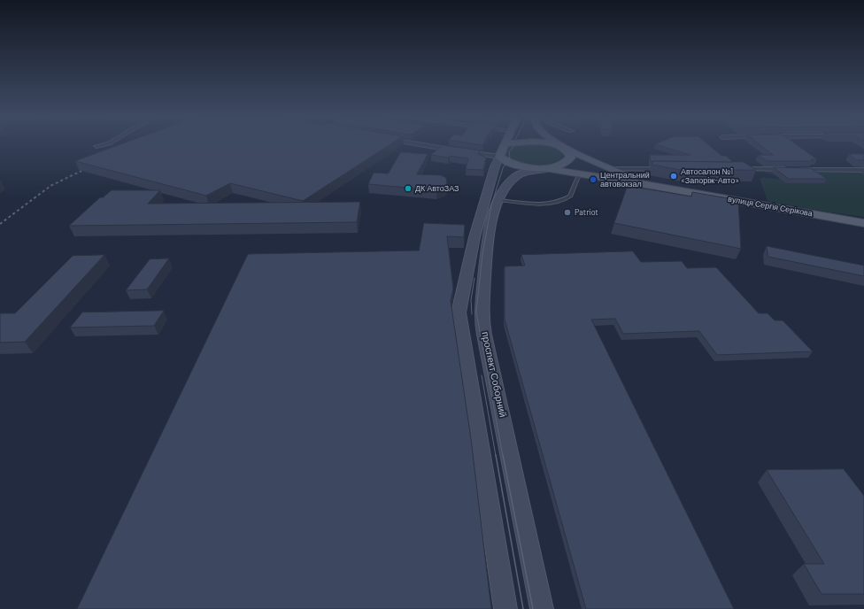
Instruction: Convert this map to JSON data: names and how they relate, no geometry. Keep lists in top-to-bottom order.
{
  "streets": {
    "main road": ["вулиця Сергія Серікова", "проспект Соборний"]
  },
  "crossings": [
    ["вулиця Сергія Серікова", "проспект Соборний"]
  ],
  "places": [
    "Автосалон №1 «Запоріж-Авто»",
    "Центральний автовокзал",
    "ДК АвтоЗАЗ",
    "Patriot"
  ]
}
